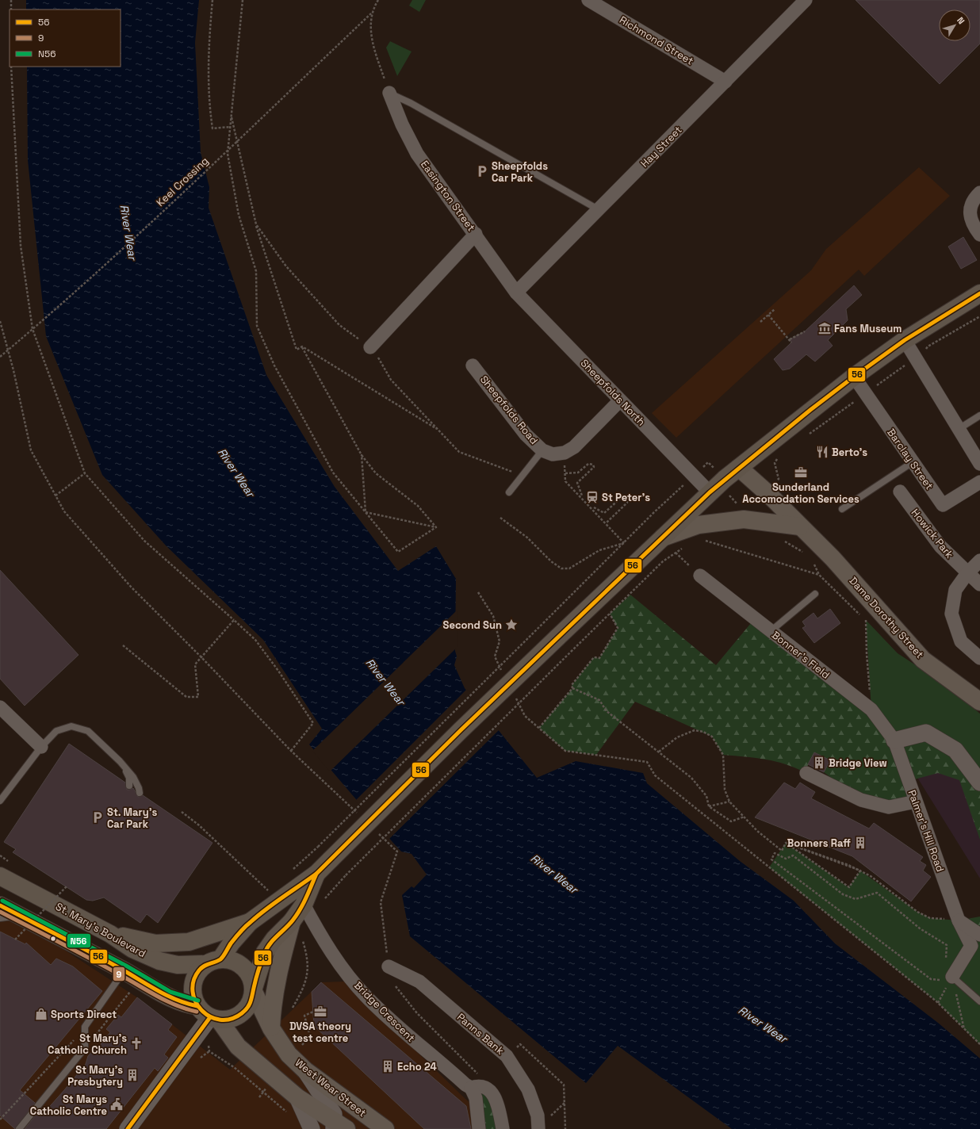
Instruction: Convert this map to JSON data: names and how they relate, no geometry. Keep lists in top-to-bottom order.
{
  "streets": {
    "highway": ["St. Mary's Boulevard"],
    "main road": ["Dame Dorothy Street", "West Wear Street"],
    "street": [
      "Richmond Street",
      "Hay Street",
      "Easington Street",
      "Sheepfolds North",
      "Sheepfolds Road",
      "Barclay Street",
      "Howick Park",
      "Bonner's Field",
      "Palmer's Hill Road",
      "Bridge Crescent",
      "Panns Bank"
    ],
    "path": ["Keel Crossing"]
  },
  "crossings": [
    ["Richmond Street", "Hay Street"],
    ["Hay Street", "Easington Street"],
    ["Hay Street", "Sheepfolds North"],
    ["Easington Street", "Sheepfolds North"],
    ["Bonner's Field", "Palmer's Hill Road"],
    ["St. Mary's Boulevard", "West Wear Street"]
  ],
  "water": ["River Wear"],
  "places": {
    "parking": ["Sheepfolds Car Park", "St. Mary's Car Park"],
    "museum": ["Fans Museum"],
    "restaurant": ["Berto's"],
    "office": ["Sunderland Accomodation Services", "DVSA theory test centre"],
    "station": ["St Peter's"],
    "place": ["Second Sun"],
    "building": [
      "Bridge View",
      "Bonners Raff",
      "Echo 24",
      "St Mary's Presbytery"
    ],
    "shop": ["Sports Direct"],
    "church": ["St Mary's Catholic Church"],
    "public building": ["St Marys Catholic Centre"]
  },
  "lines": ["transit line 56", "transit line N56", "transit line 9"],
  "legend": ["56", "9", "N56"],
  "north": "top right"
}
